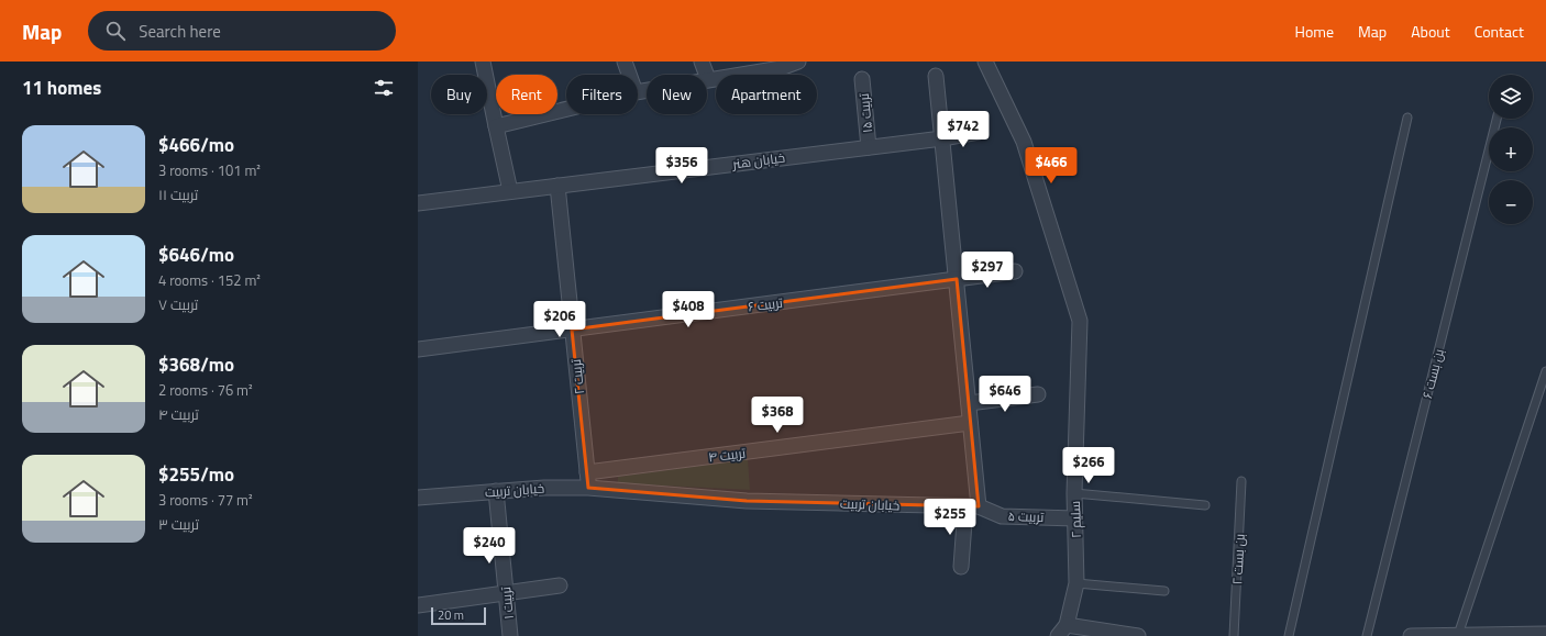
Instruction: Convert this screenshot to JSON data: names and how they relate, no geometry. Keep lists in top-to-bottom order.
{
  "streets": {
    "street": [
      "تربیت ۱۵",
      "خیابان هنر",
      "تربیت ۶",
      "تربیت ۲",
      "تربیت ۴",
      "خیابان تربیت",
      "تربیت ۵",
      "سلیم ۲",
      "تربیت ۱"
    ],
    "lane": ["بن بست ۶", "بن بست ۲"]
  },
  "crossings": [
    ["تربیت ۱۵", "خیابان هنر"],
    ["خیابان هنر", "تربیت ۲"],
    ["تربیت ۶", "تربیت ۲"],
    ["تربیت ۲", "تربیت ۴"],
    ["تربیت ۲", "خیابان تربیت"],
    ["خیابان تربیت", "تربیت ۵"],
    ["خیابان تربیت", "تربیت ۱"],
    ["تربیت ۵", "سلیم ۲"]
  ],
  "scale_bar": "20 m",
  "page": {
    "header": "Map",
    "search": "Search here",
    "nav": [
      "Home",
      "Map",
      "About",
      "Contact"
    ],
    "heading": "11 homes",
    "map_buttons": ["+", "−"],
    "chip": [
      "Buy",
      "Rent",
      "Filters",
      "New",
      "Apartment"
    ],
    "price": [
      "$742",
      "$356",
      "$466",
      "$297",
      "$408",
      "$206",
      "$646",
      "$368",
      "$266",
      "$255",
      "$240"
    ],
    "list": [
      {
        "name": "$466/mo",
        "note": "3 rooms · 101 m² · تربیت ۱۱"
      },
      {
        "name": "$646/mo",
        "note": "4 rooms · 152 m² · تربیت ۷"
      },
      {
        "name": "$368/mo",
        "note": "2 rooms · 76 m² · تربیت ۴"
      },
      {
        "name": "$255/mo",
        "note": "3 rooms · 77 m² · تربیت ۳"
      }
    ],
    "scale": "20 m"
  }
}
